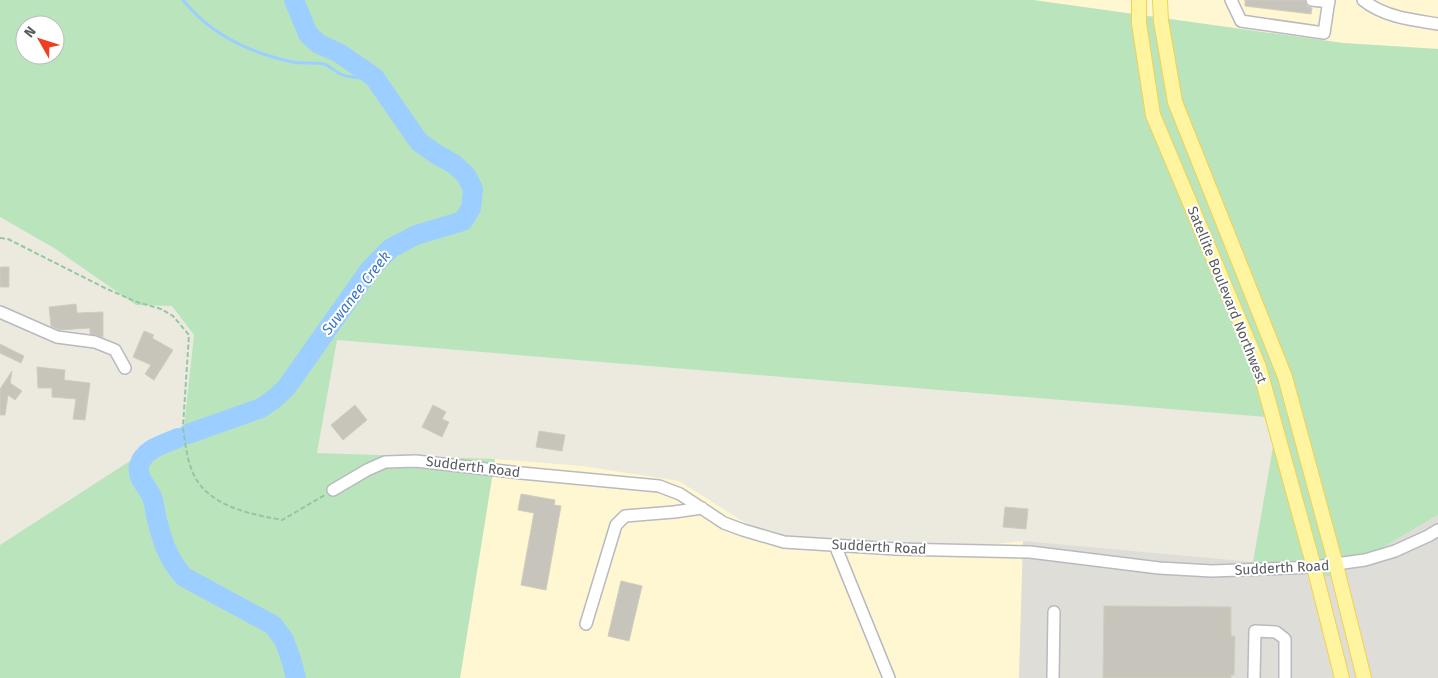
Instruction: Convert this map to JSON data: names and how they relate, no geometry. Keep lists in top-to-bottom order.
{
  "streets": {
    "main road": ["Satellite Boulevard Northwest"],
    "street": ["Sudderth Road"]
  },
  "crossings": [
    ["Satellite Boulevard Northwest", "Sudderth Road"]
  ],
  "water": ["Suwanee Creek"],
  "north": "top left"
}
